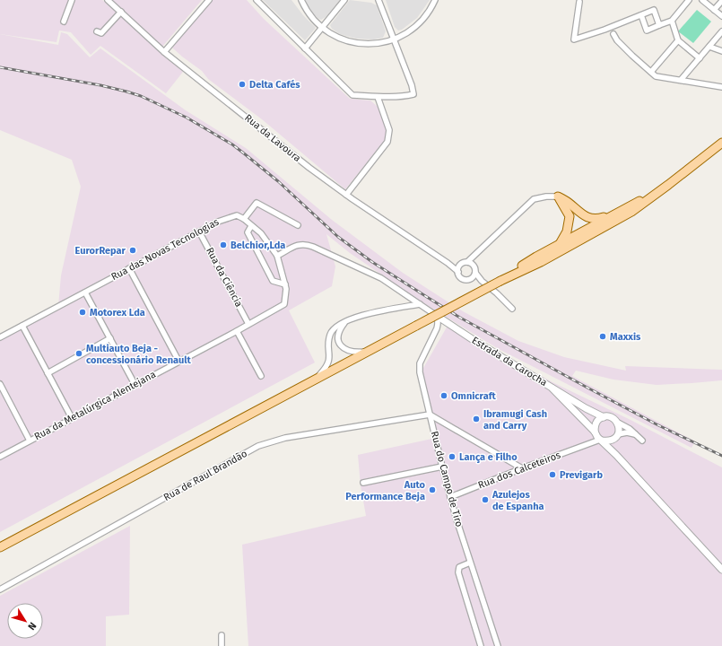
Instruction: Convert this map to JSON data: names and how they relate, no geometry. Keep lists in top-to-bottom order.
{
  "streets": {
    "street": [
      "Rua da Lavoura",
      "Rua das Novas Tecnologias",
      "Rua da Ciência",
      "Estrada da Carocha",
      "Rua da Metalúrgica Alentejana",
      "Rua dos Calceteiros",
      "Rua de Raul Brandão",
      "Rua do Campo de Tiro"
    ]
  },
  "crossings": [
    ["Rua das Novas Tecnologias", "Rua da Ciência"],
    ["Rua da Ciência", "Rua da Metalúrgica Alentejana"],
    ["Estrada da Carocha", "Rua dos Calceteiros"],
    ["Estrada da Carocha", "Rua do Campo de Tiro"],
    ["Rua dos Calceteiros", "Rua do Campo de Tiro"],
    ["Rua de Raul Brandão", "Rua do Campo de Tiro"]
  ],
  "places": [
    "Delta Cafés",
    "Belchior,Lda",
    "EurorRepar",
    "Motorex Lda",
    "Maxxis",
    "Multiauto Beja - concessionário Renault",
    "Omnicraft",
    "Ibramugi Cash and Carry",
    "Lança e Filho",
    "Previgarb",
    "Auto Performance Beja",
    "Azulejos de Espanha"
  ],
  "north": "bottom right"
}
